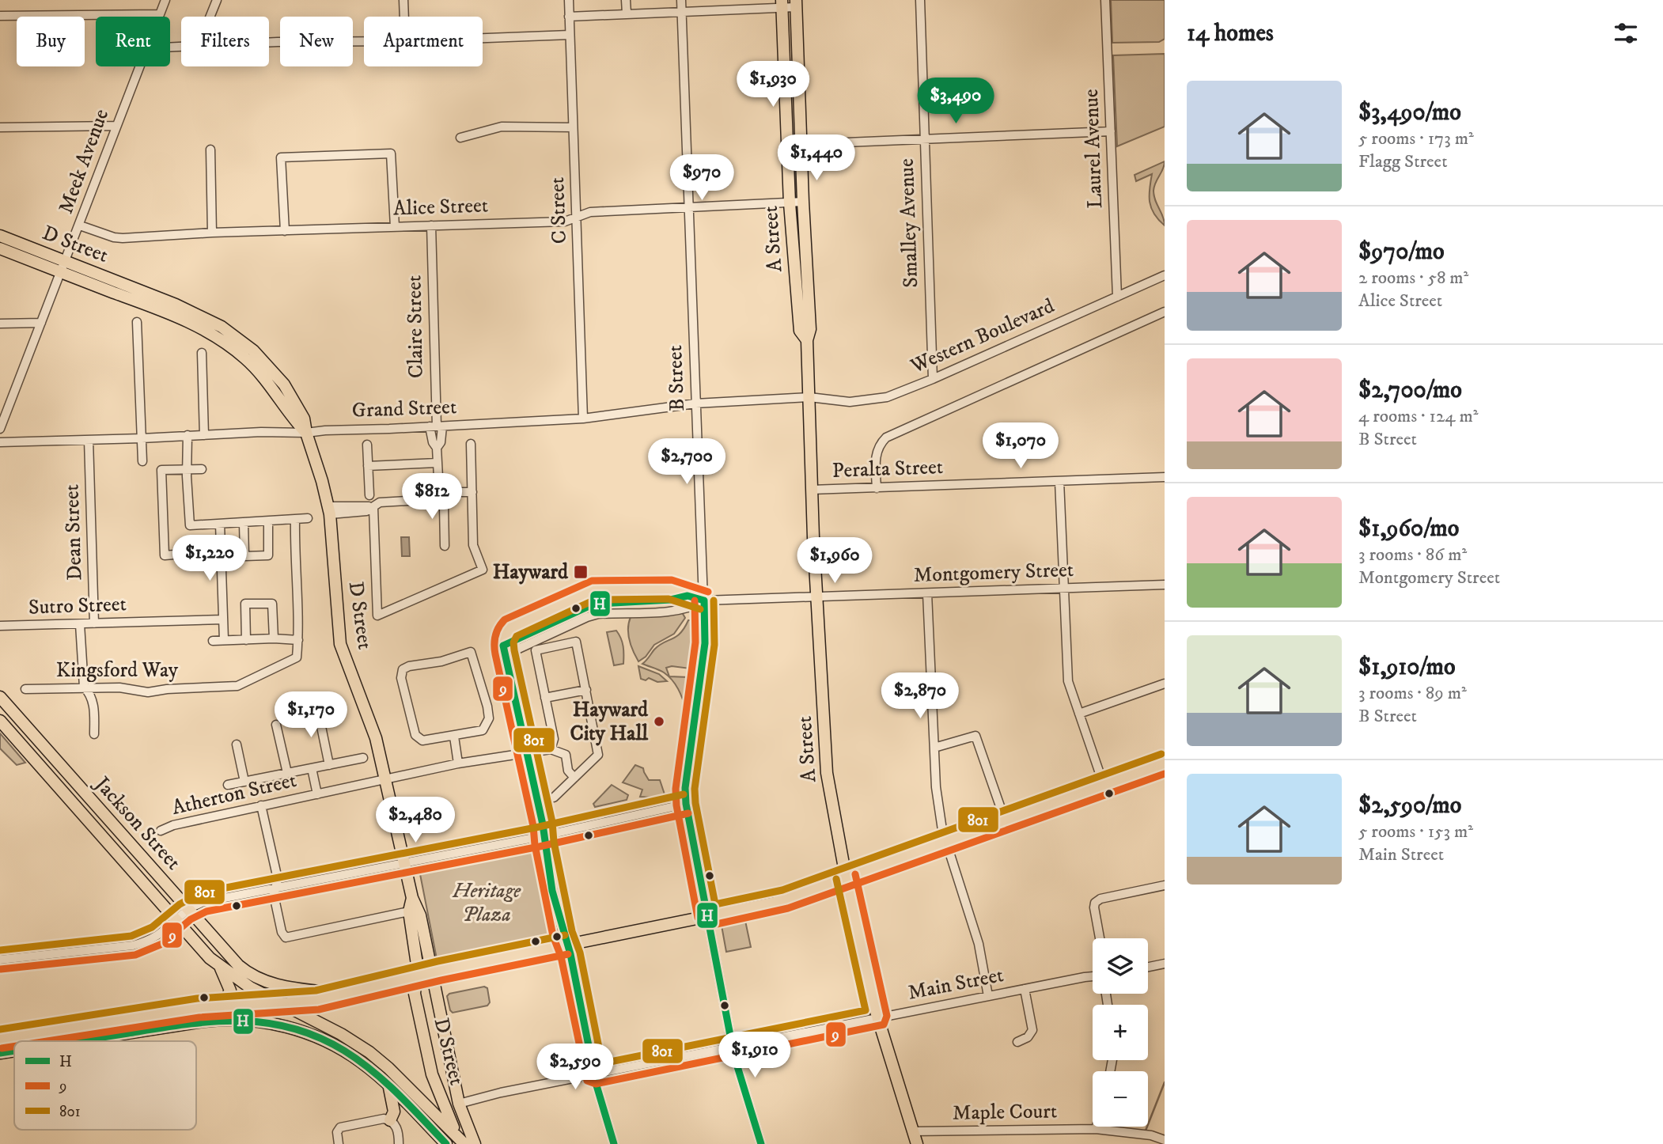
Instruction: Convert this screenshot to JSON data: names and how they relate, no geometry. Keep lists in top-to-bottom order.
{
  "streets": {
    "main road": ["A Street", "D Street", "Jackson Street"],
    "street": [
      "Laurel Avenue",
      "Meek Avenue",
      "Alice Street",
      "C Street",
      "Smalley Avenue",
      "Claire Street",
      "Western Boulevard",
      "B Street",
      "Grand Street",
      "Peralta Street",
      "Dean Street",
      "Montgomery Street",
      "Sutro Street",
      "Kingsford Way",
      "Atherton Street",
      "Main Street",
      "Maple Court"
    ]
  },
  "crossings": [
    ["Laurel Avenue", "Western Boulevard"],
    ["Meek Avenue", "Alice Street"],
    ["Meek Avenue", "D Street"],
    ["Alice Street", "C Street"],
    ["Alice Street", "A Street"],
    ["Alice Street", "Claire Street"],
    ["Alice Street", "B Street"],
    ["C Street", "Grand Street"],
    ["Smalley Avenue", "Western Boulevard"],
    ["A Street", "Western Boulevard"],
    ["A Street", "Grand Street"],
    ["A Street", "Peralta Street"],
    ["A Street", "Montgomery Street"],
    ["A Street", "Main Street"],
    ["A Street", "Maple Court"],
    ["D Street", "Grand Street"],
    ["D Street", "Atherton Street"],
    ["D Street", "Jackson Street"],
    ["D Street", "Main Street"],
    ["Claire Street", "Grand Street"],
    ["Western Boulevard", "Grand Street"],
    ["B Street", "Grand Street"],
    ["B Street", "Montgomery Street"],
    ["B Street", "Main Street"],
    ["Grand Street", "Dean Street"],
    ["Dean Street", "Sutro Street"],
    ["Montgomery Street", "Atherton Street"]
  ],
  "parks": ["Heritage Plaza"],
  "places": {
    "transit": ["Hayward"],
    "other": ["Hayward City Hall"]
  },
  "lines": ["transit line 9", "transit line H", "transit line 801"],
  "legend": ["H", "9", "801"],
  "page": {
    "heading": "14 homes",
    "chip": [
      "Buy",
      "Rent",
      "Filters",
      "New",
      "Apartment"
    ],
    "price": [
      "$1,930",
      "$3,490",
      "$1,440",
      "$970",
      "$1,070",
      "$2,700",
      "$812",
      "$1,220",
      "$1,960",
      "$2,870",
      "$1,170",
      "$2,480",
      "$1,910",
      "$2,590"
    ],
    "list": [
      {
        "name": "$3,490/mo",
        "note": "5 rooms · 173 m² · Flagg Street"
      },
      {
        "name": "$970/mo",
        "note": "2 rooms · 58 m² · Alice Street"
      },
      {
        "name": "$2,700/mo",
        "note": "4 rooms · 124 m² · B Street"
      },
      {
        "name": "$1,960/mo",
        "note": "3 rooms · 86 m² · Montgomery Street"
      },
      {
        "name": "$1,910/mo",
        "note": "3 rooms · 89 m² · B Street"
      },
      {
        "name": "$2,590/mo",
        "note": "5 rooms · 153 m² · Main Street"
      }
    ],
    "map_buttons": ["+", "−"]
  }
}
